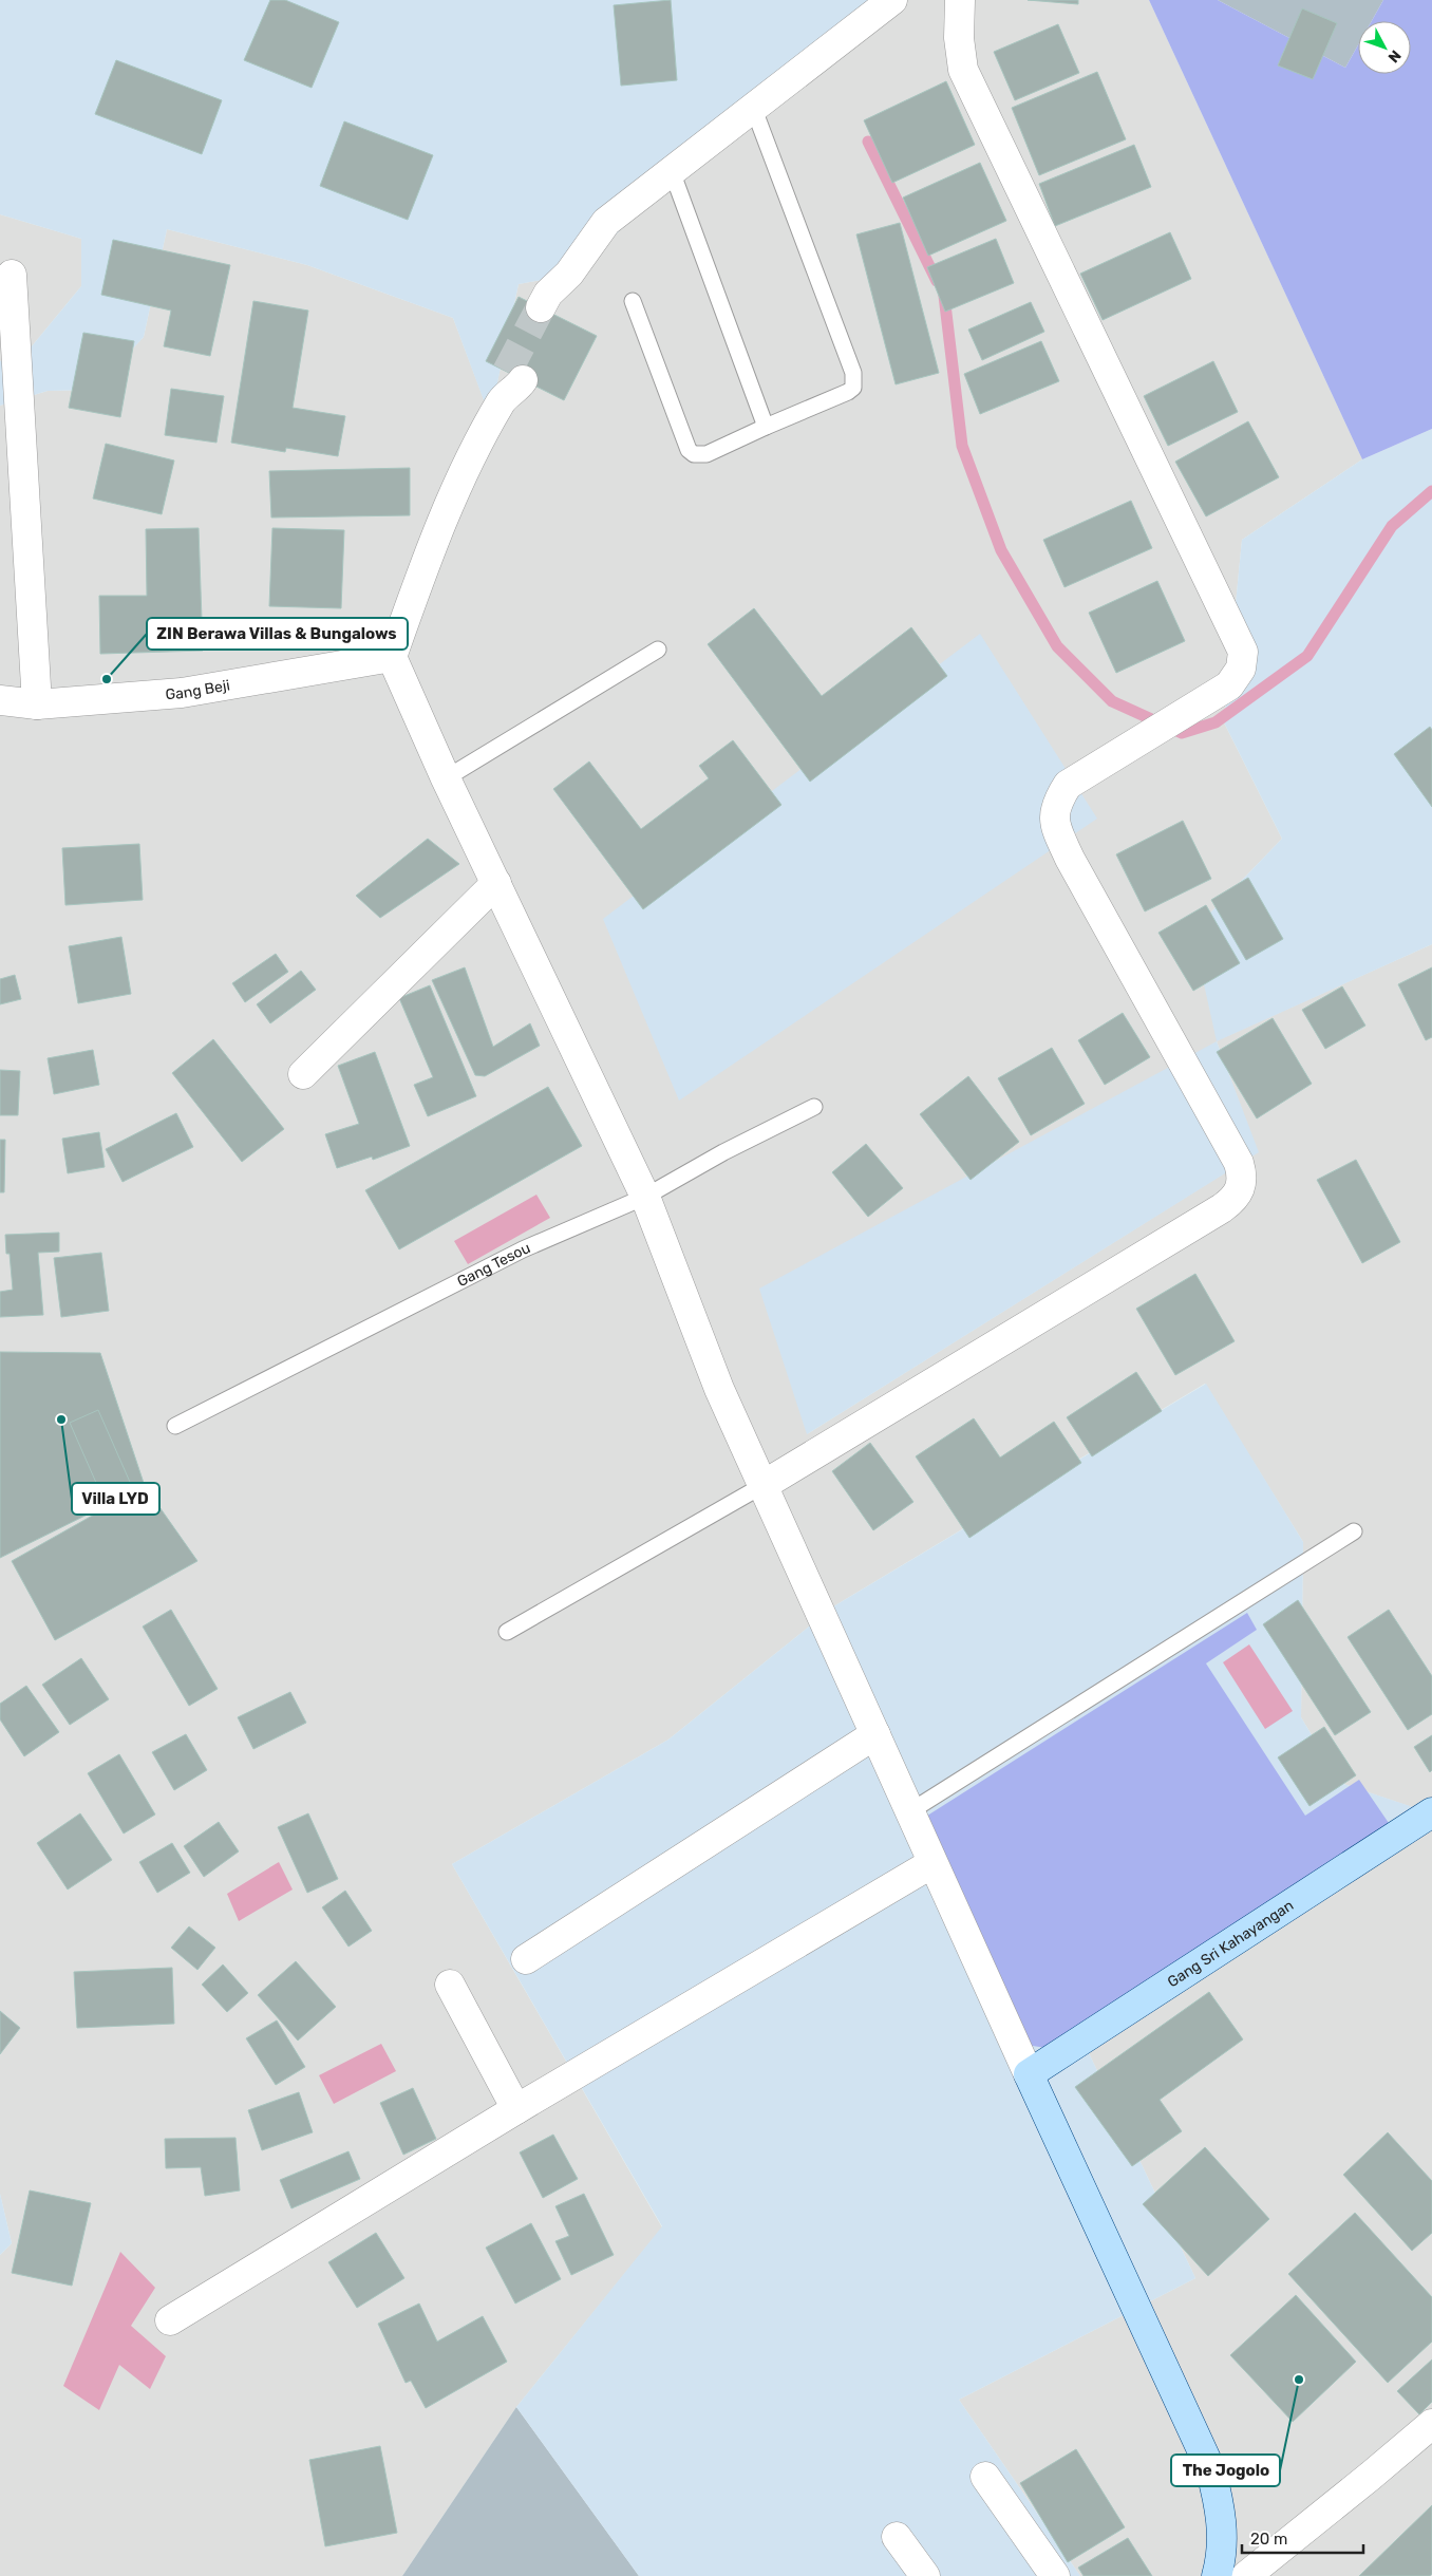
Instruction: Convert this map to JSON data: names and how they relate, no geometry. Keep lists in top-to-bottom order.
{
  "streets": {
    "street": ["Gang Beji", "Gang Sri Kahayangan"],
    "lane": ["Gang Tesou"]
  },
  "places": ["ZIN Berawa Villas & Bungalows", "Villa LYD", "The Jogolo"],
  "scale_bar": "20 m",
  "north": "bottom right"
}
